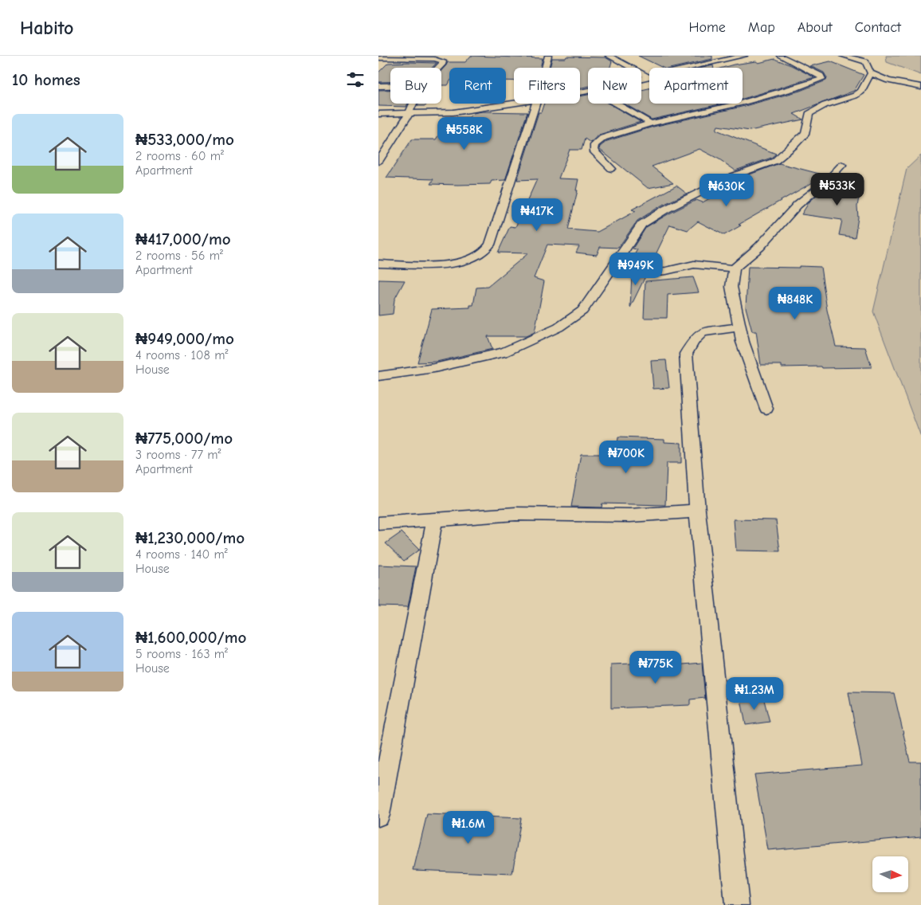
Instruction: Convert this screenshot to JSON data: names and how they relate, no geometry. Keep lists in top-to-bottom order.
{
  "north": "right",
  "page": {
    "header": "Habito",
    "nav": [
      "Home",
      "Map",
      "About",
      "Contact"
    ],
    "heading": "10 homes",
    "chip": [
      "Buy",
      "Rent",
      "Filters",
      "New",
      "Apartment"
    ],
    "list": [
      {
        "name": "₦533,000/mo",
        "note": "2 rooms · 60 m² · Apartment"
      },
      {
        "name": "₦417,000/mo",
        "note": "2 rooms · 56 m² · Apartment"
      },
      {
        "name": "₦949,000/mo",
        "note": "4 rooms · 108 m² · House"
      },
      {
        "name": "₦775,000/mo",
        "note": "3 rooms · 77 m² · Apartment"
      },
      {
        "name": "₦1,230,000/mo",
        "note": "4 rooms · 140 m² · House"
      },
      {
        "name": "₦1,600,000/mo",
        "note": "5 rooms · 163 m² · House"
      }
    ],
    "price": [
      "₦558K",
      "₦533K",
      "₦630K",
      "₦417K",
      "₦949K",
      "₦848K",
      "₦700K",
      "₦775K",
      "₦1.23M",
      "₦1.6M"
    ]
  }
}
